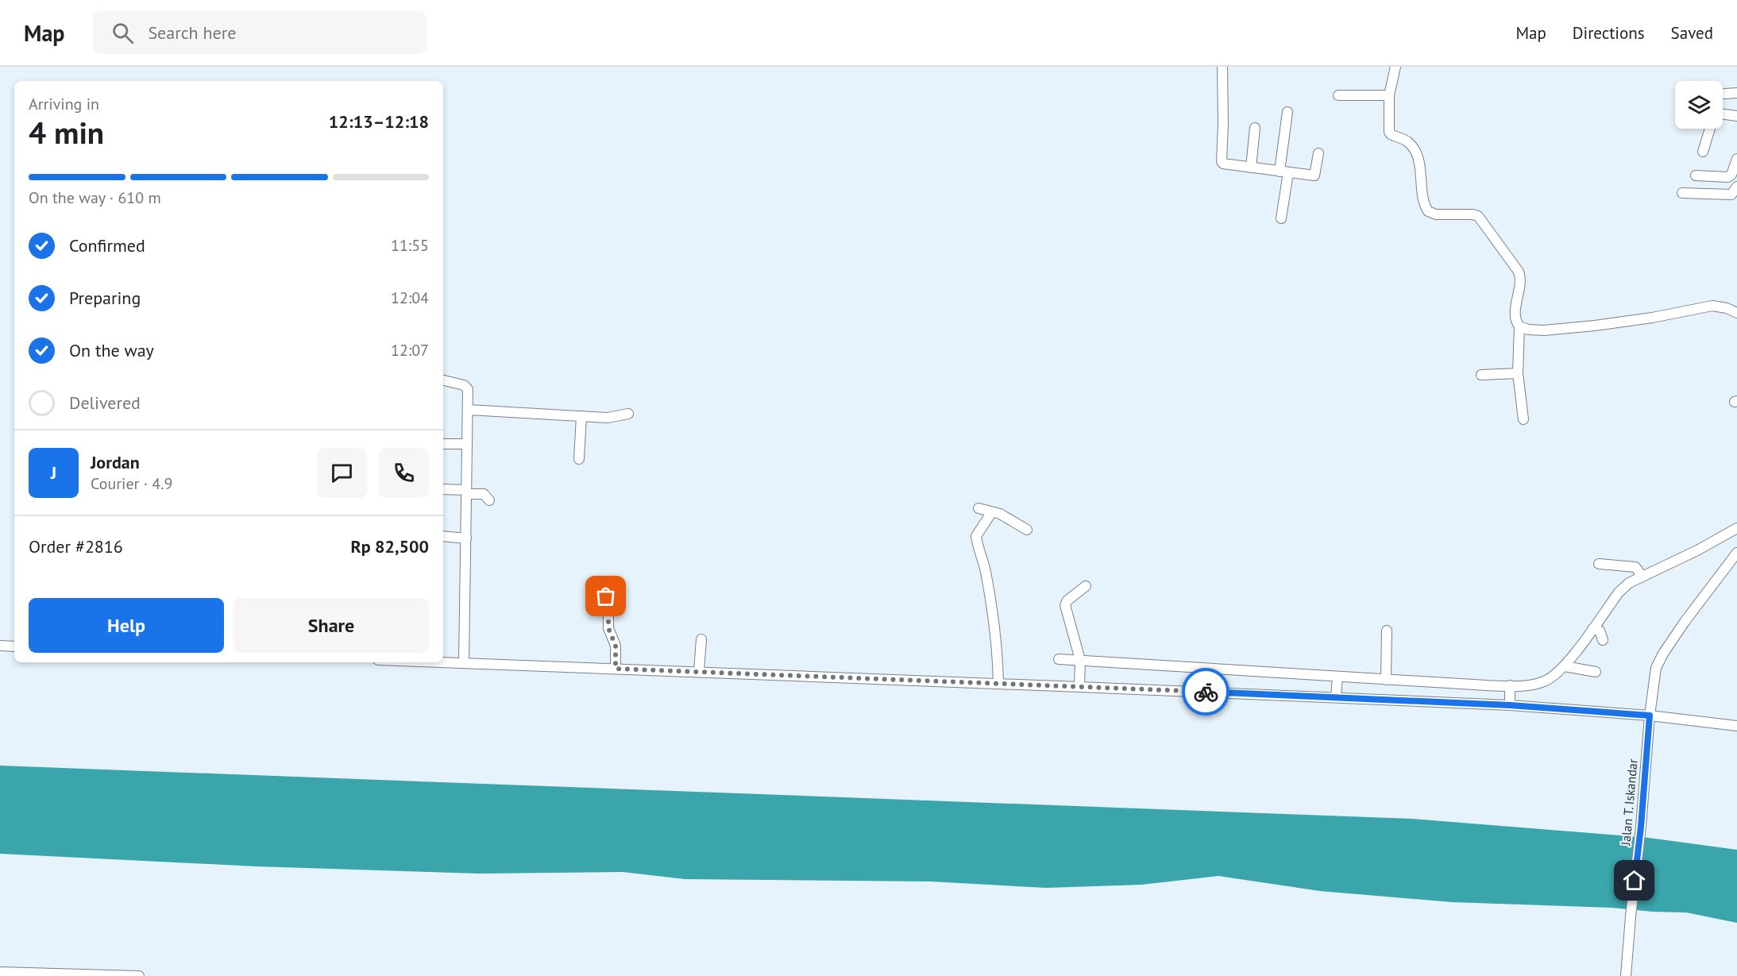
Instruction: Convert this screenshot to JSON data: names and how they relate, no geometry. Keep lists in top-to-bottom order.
{
  "streets": {
    "street": ["Jalan T. Iskandar"]
  },
  "page": {
    "header": "Map",
    "search": "Search here",
    "nav": ["Map", "Directions", "Saved"],
    "heading": ["4 min", "Arriving in", "12:13–12:18"],
    "panel": [
      "Jordan",
      "Courier · 4.9",
      "Order #2816",
      "Rp 82,500"
    ],
    "bar": "On the way · 610 m",
    "list": [
      ["Confirmed", "11:55"],
      ["Preparing", "12:04"],
      ["On the way", "12:07"],
      "Delivered"
    ],
    "round": "J",
    "buttons": ["Help", "Share"]
  }
}
